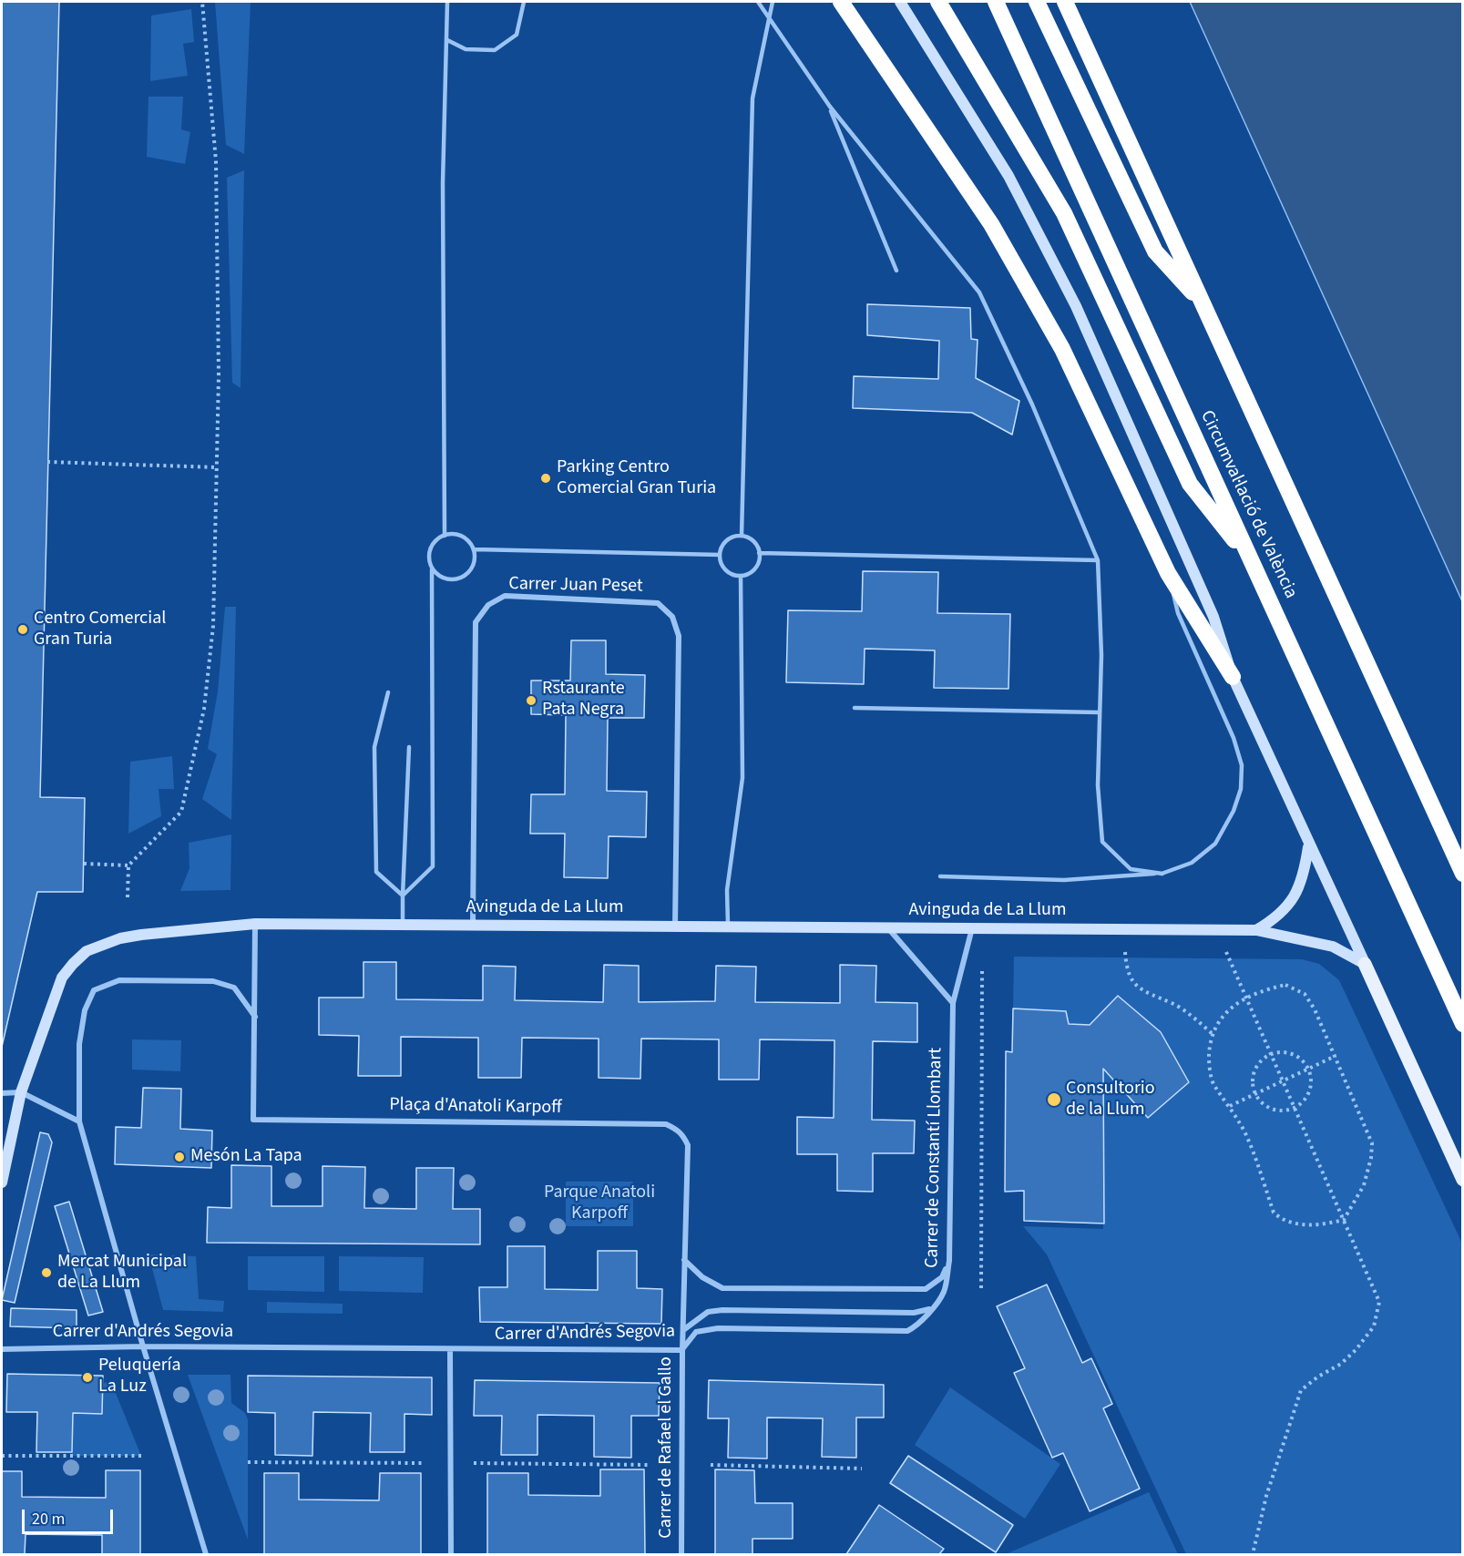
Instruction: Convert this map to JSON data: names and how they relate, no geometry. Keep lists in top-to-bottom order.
{
  "streets": {
    "highway": ["Circumval·lació de València"],
    "street": [
      "Carrer Juan Peset",
      "Avinguda de La Llum",
      "Plaça d'Anatoli Karpoff",
      "Carrer de Constantí Llombart",
      "Carrer d'Andrés Segovia",
      "Carrer de Rafael el Gallo"
    ]
  },
  "crossings": [
    ["Carrer Juan Peset", "Avinguda de La Llum"],
    ["Avinguda de La Llum", "Carrer de Constantí Llombart"],
    ["Plaça d'Anatoli Karpoff", "Carrer de Rafael el Gallo"],
    ["Carrer de Constantí Llombart", "Carrer d'Andrés Segovia"],
    ["Carrer d'Andrés Segovia", "Carrer de Rafael el Gallo"]
  ],
  "parks": ["Parque Anatoli Karpoff"],
  "places": [
    "Parking Centro Comercial Gran Turia",
    "Centro Comercial Gran Turia",
    "Rstaurante Pata Negra",
    "Consultorio de la Llum",
    "Mesón La Tapa",
    "Mercat Municipal de La Llum",
    "Peluquería La Luz"
  ],
  "scale_bar": "20 m"
}
